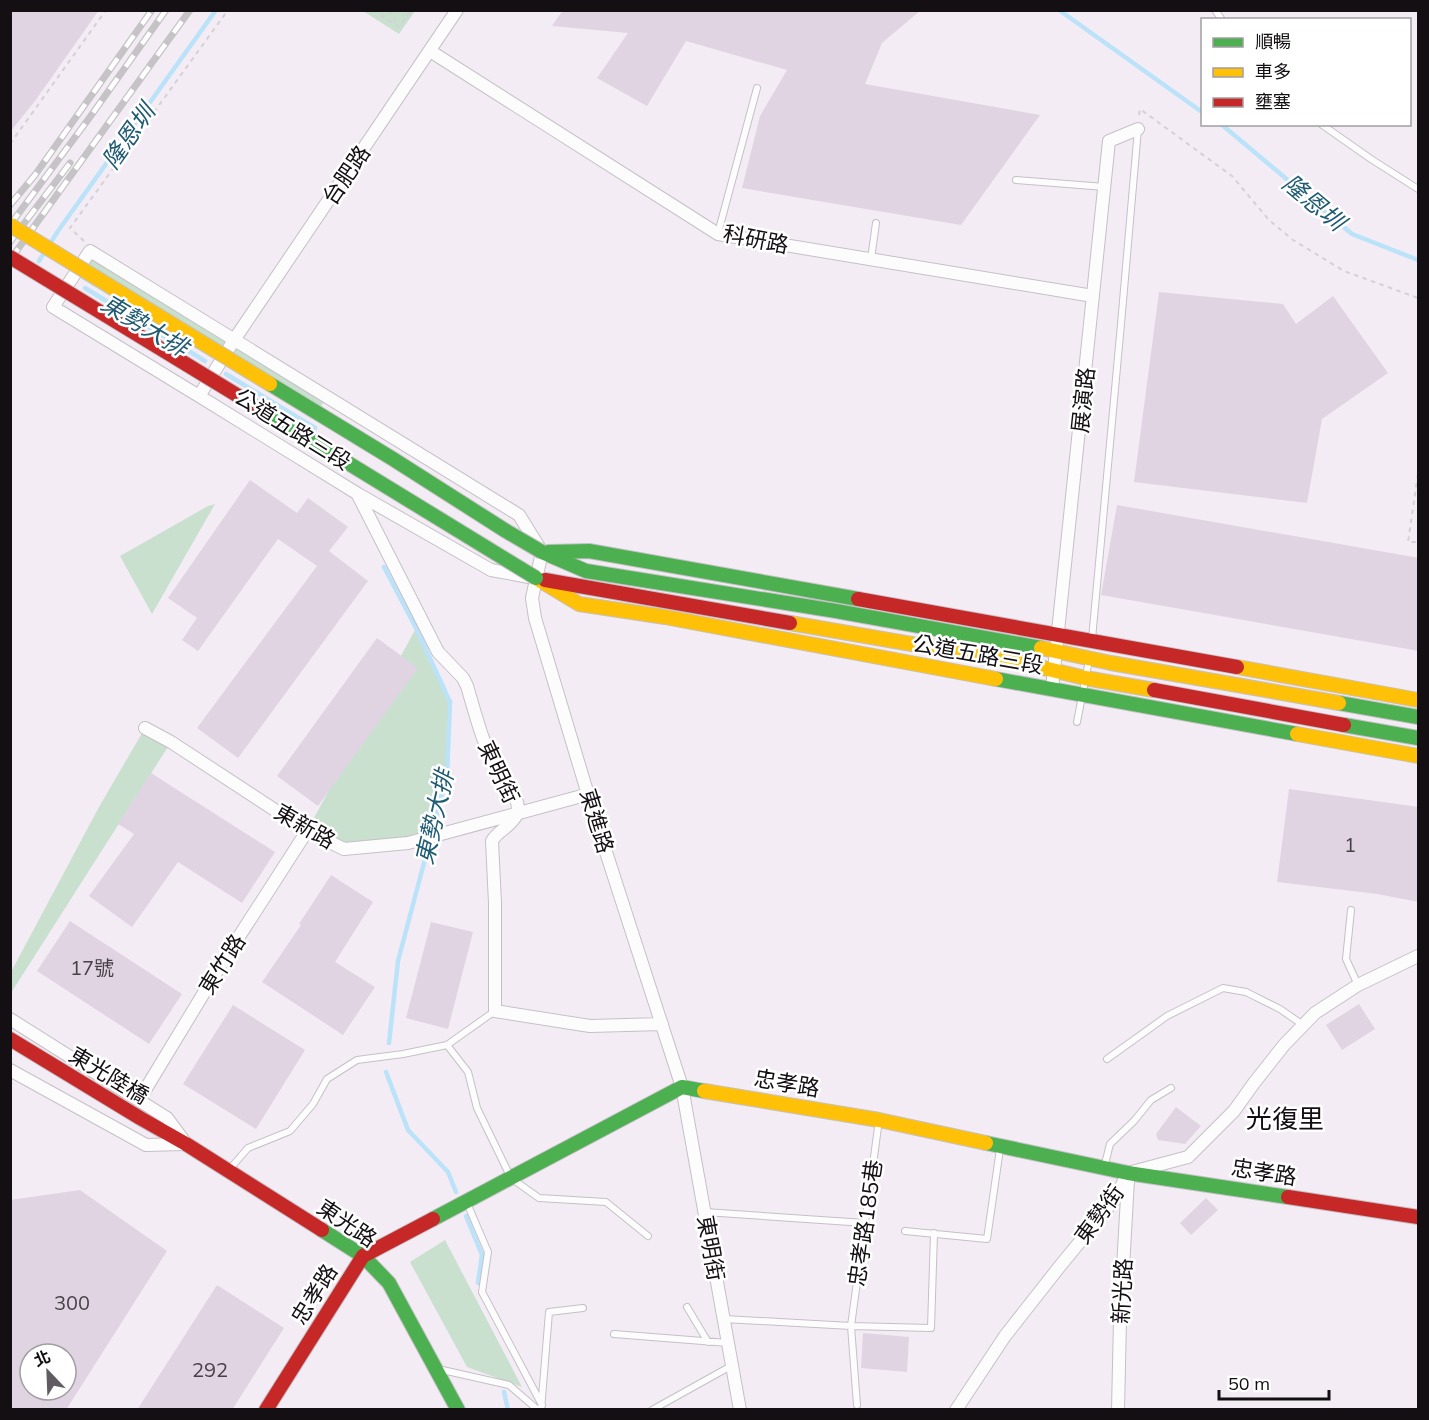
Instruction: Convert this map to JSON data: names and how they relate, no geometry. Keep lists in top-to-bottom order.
{
  "streets": {
    "street": [
      "台肥路",
      "科研路",
      "展演路",
      "公道五路三段",
      "東明街",
      "東進路",
      "東新路",
      "東竹路",
      "東光陸橋",
      "忠孝路",
      "東勢街",
      "東光路",
      "新光路"
    ],
    "lane": ["忠孝路185巷"]
  },
  "crossings": [
    ["台肥路", "科研路"],
    ["台肥路", "公道五路三段"],
    ["科研路", "展演路"],
    ["展演路", "公道五路三段"],
    ["公道五路三段", "東明街"],
    ["公道五路三段", "東進路"],
    ["東明街", "東進路"],
    ["東明街", "東新路"],
    ["東明街", "忠孝路"],
    ["東進路", "東新路"],
    ["東進路", "忠孝路"],
    ["東新路", "東竹路"],
    ["東竹路", "東光路"],
    ["東光陸橋", "東光路"],
    ["忠孝路", "東勢街"],
    ["忠孝路", "東光路"],
    ["忠孝路", "忠孝路185巷"],
    ["忠孝路", "新光路"],
    ["東勢街", "新光路"]
  ],
  "districts": ["光復里"],
  "water": ["隆恩圳", "東勢大排"],
  "house_numbers": [
    "1",
    "17號",
    "300",
    "292"
  ],
  "legend": ["順暢", "車多", "壅塞"],
  "scale_bar": "50 m",
  "north": "top left"
}
